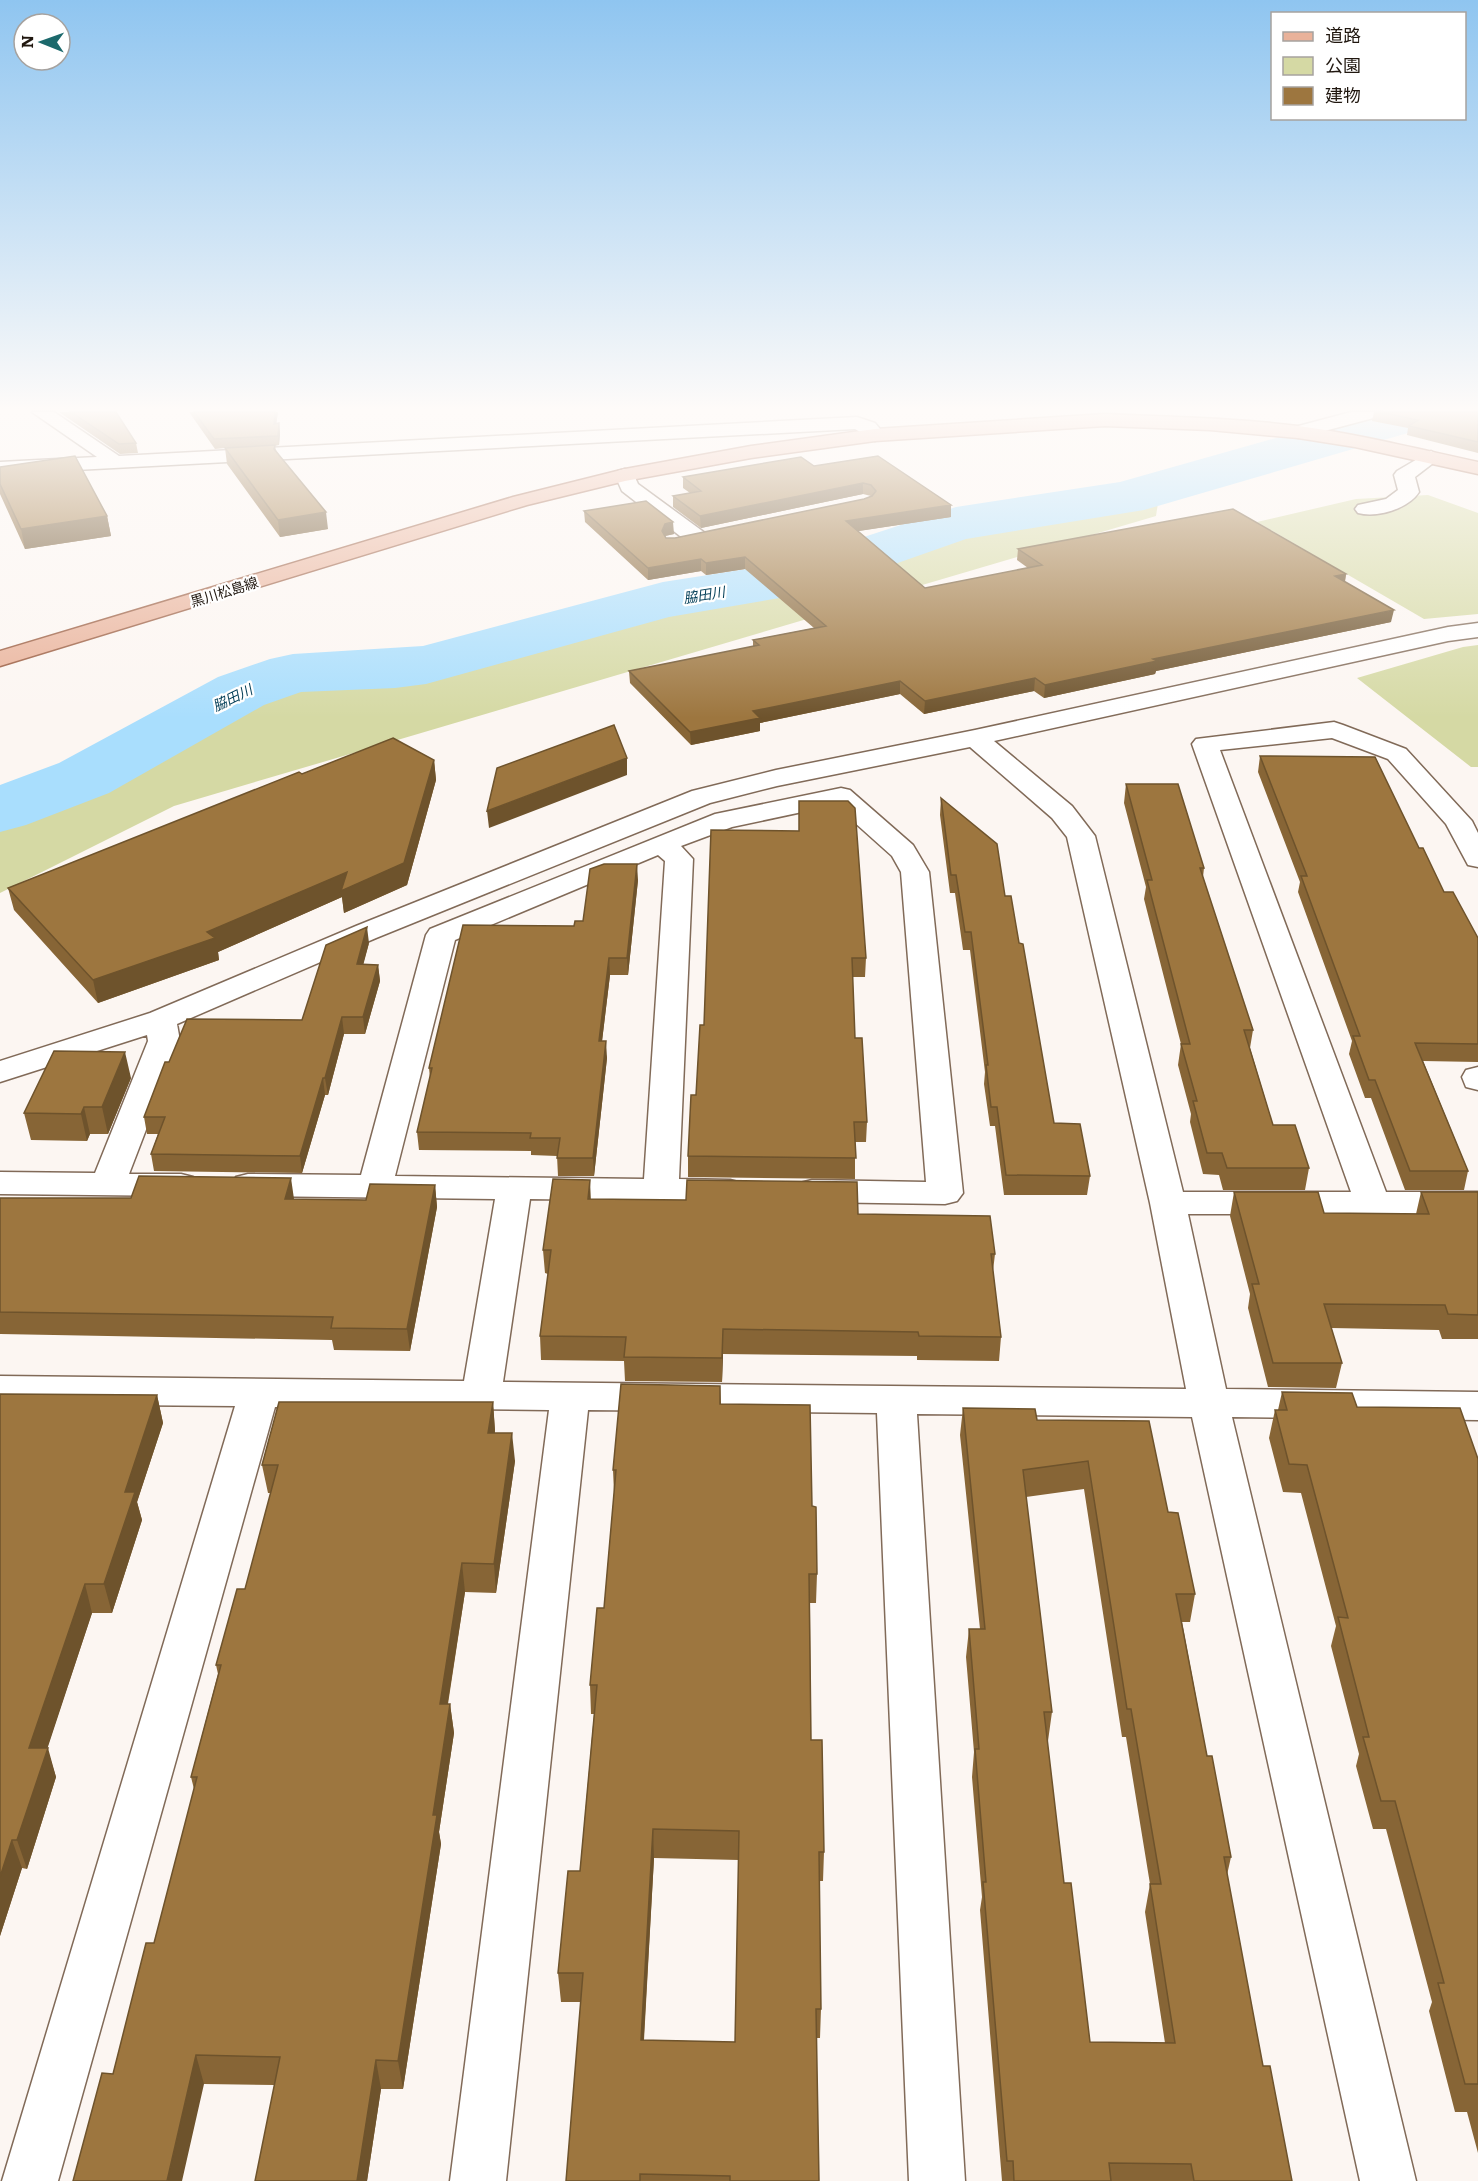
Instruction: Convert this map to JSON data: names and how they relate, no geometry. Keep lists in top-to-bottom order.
{
  "streets": {
    "main road": ["黒川松島線"]
  },
  "water": ["脇田川"],
  "legend": ["道路", "公園", "建物"],
  "north": "left"
}
